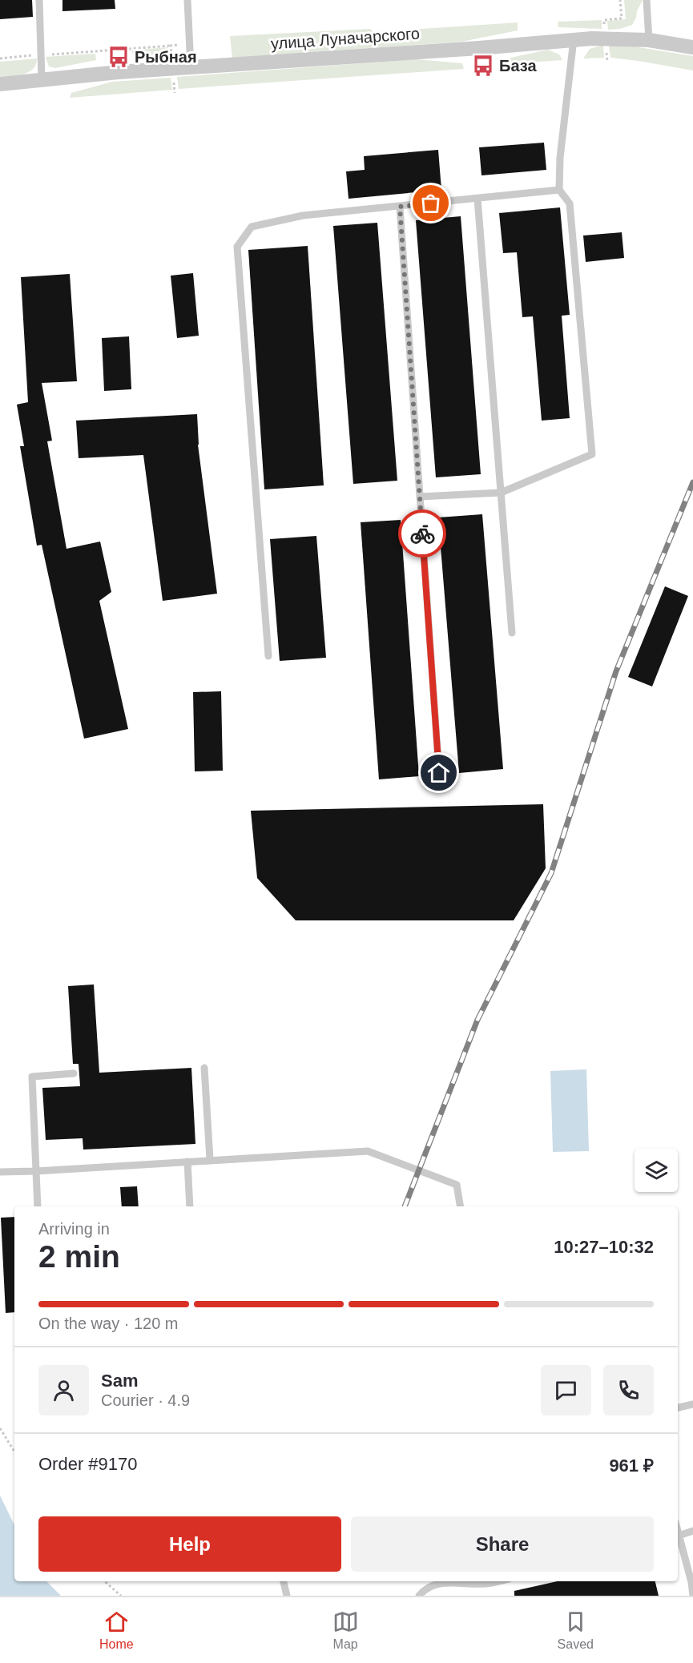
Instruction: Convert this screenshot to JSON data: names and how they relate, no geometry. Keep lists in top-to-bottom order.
{
  "streets": {
    "street": ["улица Луначарского"]
  },
  "places": {
    "bus stop": ["Рыбная", "База"]
  },
  "page": {
    "heading": ["2 min", "Arriving in", "10:27–10:32"],
    "panel": [
      "Sam",
      "Courier · 4.9",
      "Order #9170",
      "961 ₽"
    ],
    "bar": "On the way · 120 m",
    "buttons": ["Help", "Share"],
    "tabs": ["Home", "Map", "Saved"]
  }
}
